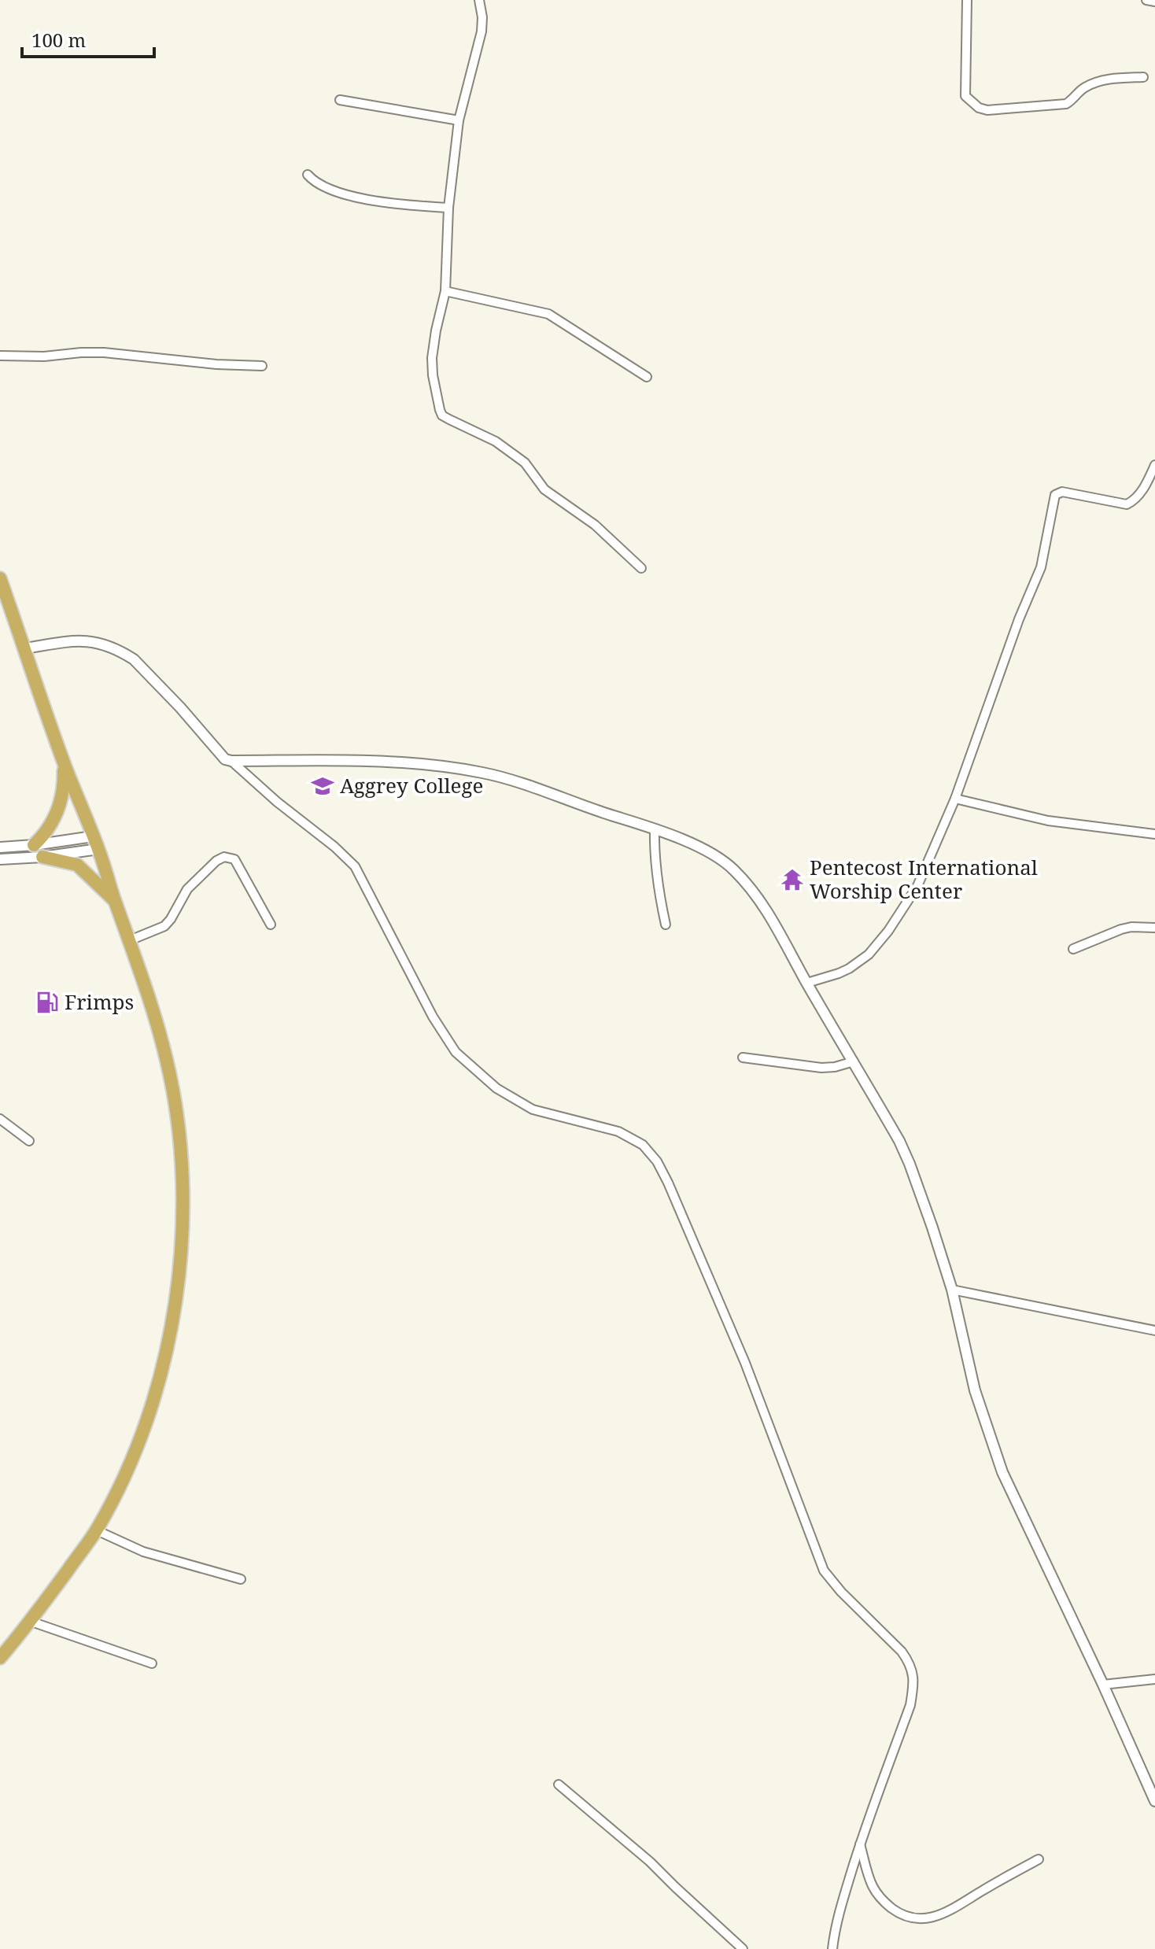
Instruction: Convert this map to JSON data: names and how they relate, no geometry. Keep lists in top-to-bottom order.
{
  "places": {
    "school or university": ["Aggrey College"],
    "temple": ["Pentecost International Worship Center"],
    "fuel station": ["Frimps"]
  },
  "scale_bar": "100 m"
}
